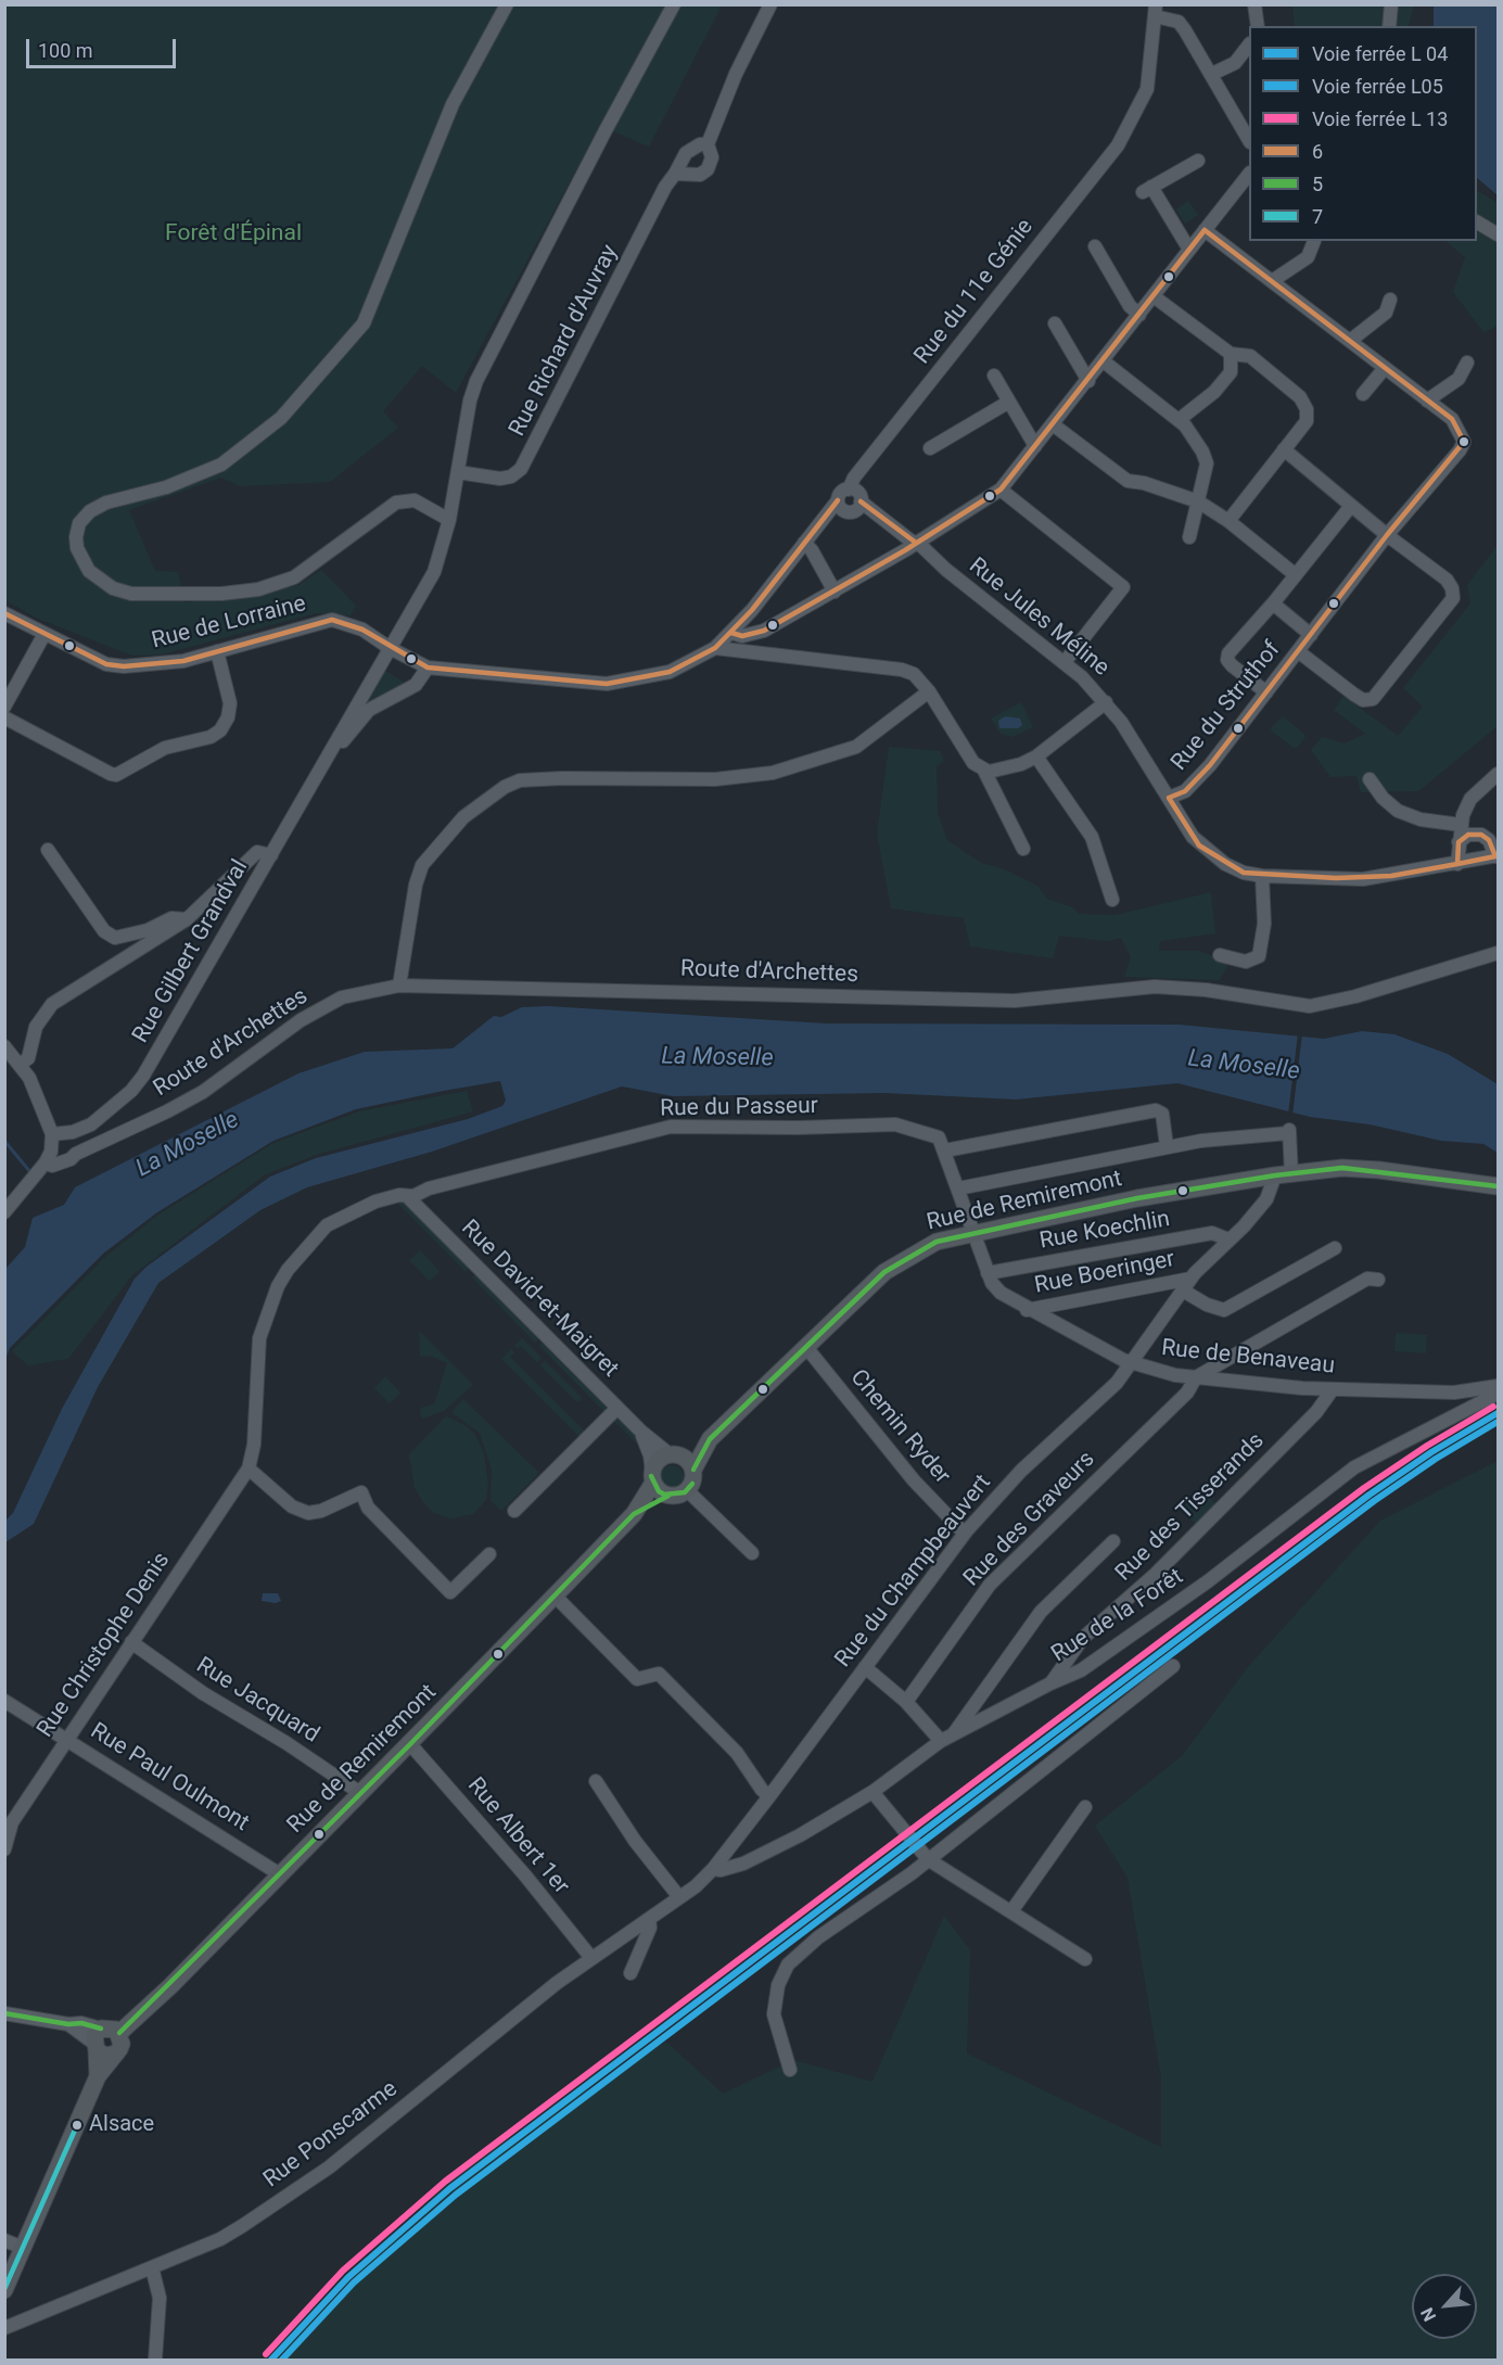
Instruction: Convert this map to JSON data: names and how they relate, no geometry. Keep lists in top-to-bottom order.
{
  "streets": {
    "main road": ["Rue de Remiremont"],
    "street": [
      "Rue du 11e Génie",
      "Rue Richard d'Auvray",
      "Rue Jules Méline",
      "Rue de Lorraine",
      "Rue du Struthof",
      "Rue Gilbert Grandval",
      "Route d'Archettes",
      "Rue du Passeur",
      "Rue Koechlin",
      "Rue Boeringer",
      "Rue David-et-Maigret",
      "Rue de Benaveau",
      "Chemin Ryder",
      "Rue des Tisserands",
      "Rue des Graveurs",
      "Rue du Champbeauvert",
      "Rue de la Forêt",
      "Rue Christophe Denis",
      "Rue Jacquard",
      "Rue Paul Oulmont",
      "Rue Albert 1er",
      "Rue Ponscarme"
    ]
  },
  "crossings": [
    ["Rue du 11e Génie", "Rue Jules Méline"],
    ["Rue Richard d'Auvray", "Rue Gilbert Grandval"],
    ["Rue Jules Méline", "Rue du Struthof"],
    ["Rue de Lorraine", "Rue Gilbert Grandval"],
    ["Rue du Passeur", "Rue David-et-Maigret"],
    ["Rue du Passeur", "Rue Christophe Denis"],
    ["Rue de Remiremont", "Rue David-et-Maigret"],
    ["Rue de Remiremont", "Rue de Benaveau"],
    ["Rue de Remiremont", "Chemin Ryder"],
    ["Rue de Remiremont", "Rue du Champbeauvert"],
    ["Rue de Remiremont", "Rue Jacquard"],
    ["Rue de Remiremont", "Rue Paul Oulmont"],
    ["Rue de Remiremont", "Rue Albert 1er"],
    ["Rue Koechlin", "Rue de Benaveau"],
    ["Rue Koechlin", "Rue du Champbeauvert"],
    ["Rue Boeringer", "Rue de Benaveau"],
    ["Rue Boeringer", "Rue du Champbeauvert"],
    ["Rue de Benaveau", "Rue des Tisserands"],
    ["Rue de Benaveau", "Rue des Graveurs"],
    ["Rue de Benaveau", "Rue du Champbeauvert"],
    ["Chemin Ryder", "Rue du Champbeauvert"],
    ["Rue des Tisserands", "Rue de la Forêt"],
    ["Rue du Champbeauvert", "Rue de la Forêt"],
    ["Rue du Champbeauvert", "Rue Ponscarme"],
    ["Rue Christophe Denis", "Rue Jacquard"],
    ["Rue Christophe Denis", "Rue Paul Oulmont"],
    ["Rue Albert 1er", "Rue Ponscarme"]
  ],
  "water": ["La Moselle"],
  "parks": ["Forêt d'Épinal"],
  "places": ["Alsace"],
  "lines": [
    "transit line 6",
    "transit line 5",
    "rail line L05",
    "transit line 7"
  ],
  "legend": [
    "Voie ferrée L 04",
    "Voie ferrée L05",
    "Voie ferrée L 13",
    "6",
    "5",
    "7"
  ],
  "scale_bar": "100 m",
  "north": "bottom left"
}
